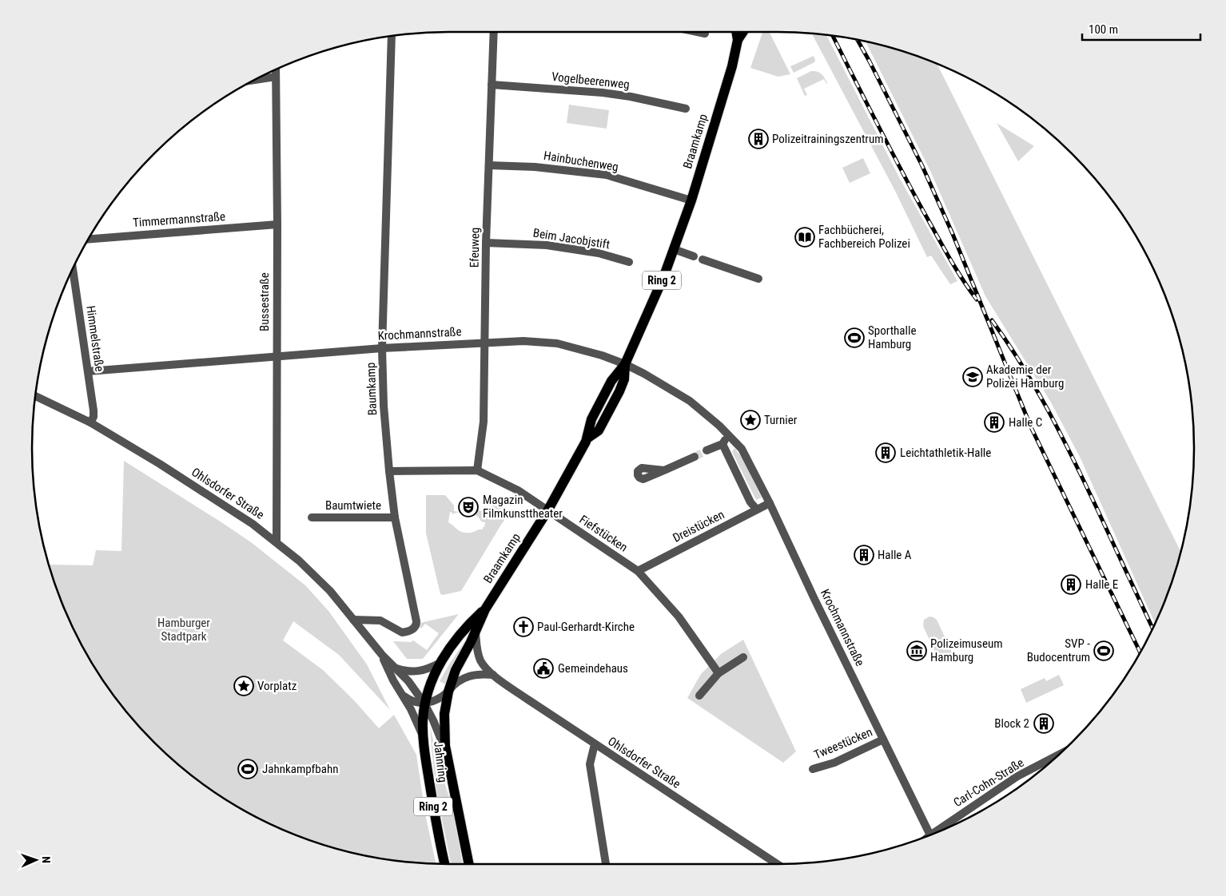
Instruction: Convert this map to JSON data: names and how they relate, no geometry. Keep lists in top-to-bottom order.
{
  "streets": {
    "main road": ["Braamkamp", "Ring 2", "Jahnring"],
    "street": [
      "Vogelbeerenweg",
      "Hainbuchenweg",
      "Timmermannstraße",
      "Beim Jacobjstift",
      "Efeuweg",
      "Bussestraße",
      "Krochmannstraße",
      "Himmelstraße",
      "Baumkamp",
      "Ohlsdorfer Straße",
      "Baumtwiete",
      "Dreistücken",
      "Fiefstücken",
      "Tweestücken",
      "Carl-Cohn-Straße"
    ]
  },
  "crossings": [
    ["Vogelbeerenweg", "Efeuweg"],
    ["Braamkamp", "Hainbuchenweg"],
    ["Braamkamp", "Krochmannstraße"],
    ["Braamkamp", "Ohlsdorfer Straße"],
    ["Braamkamp", "Fiefstücken"],
    ["Braamkamp", "Jahnring"],
    ["Hainbuchenweg", "Efeuweg"],
    ["Timmermannstraße", "Bussestraße"],
    ["Beim Jacobjstift", "Efeuweg"],
    ["Efeuweg", "Krochmannstraße"],
    ["Efeuweg", "Fiefstücken"],
    ["Bussestraße", "Krochmannstraße"],
    ["Bussestraße", "Ohlsdorfer Straße"],
    ["Krochmannstraße", "Himmelstraße"],
    ["Krochmannstraße", "Baumkamp"],
    ["Krochmannstraße", "Dreistücken"],
    ["Krochmannstraße", "Tweestücken"],
    ["Himmelstraße", "Ohlsdorfer Straße"],
    ["Baumkamp", "Ohlsdorfer Straße"],
    ["Baumkamp", "Baumtwiete"],
    ["Baumkamp", "Fiefstücken"],
    ["Ohlsdorfer Straße", "Jahnring"],
    ["Dreistücken", "Fiefstücken"]
  ],
  "parks": ["Hamburger Stadtpark"],
  "places": {
    "building": [
      "Polizeitrainingszentrum",
      "Halle C",
      "Leichtathletik-Halle",
      "Halle A",
      "Halle E",
      "Block 2"
    ],
    "library": ["Fachbücherei, Fachbereich Polizei"],
    "sports": ["Sporthalle Hamburg", "SVP - Budocentrum", "Jahnkampfbahn"],
    "school or university": ["Akademie der Polizei Hamburg"],
    "place": ["Turnier", "Vorplatz"],
    "theatre": ["Magazin Filmkunsttheater"],
    "church": ["Paul-Gerhardt-Kirche"],
    "museum": ["Polizeimuseum Hamburg"],
    "public building": ["Gemeindehaus"]
  },
  "scale_bar": "100 m",
  "north": "right"
}
